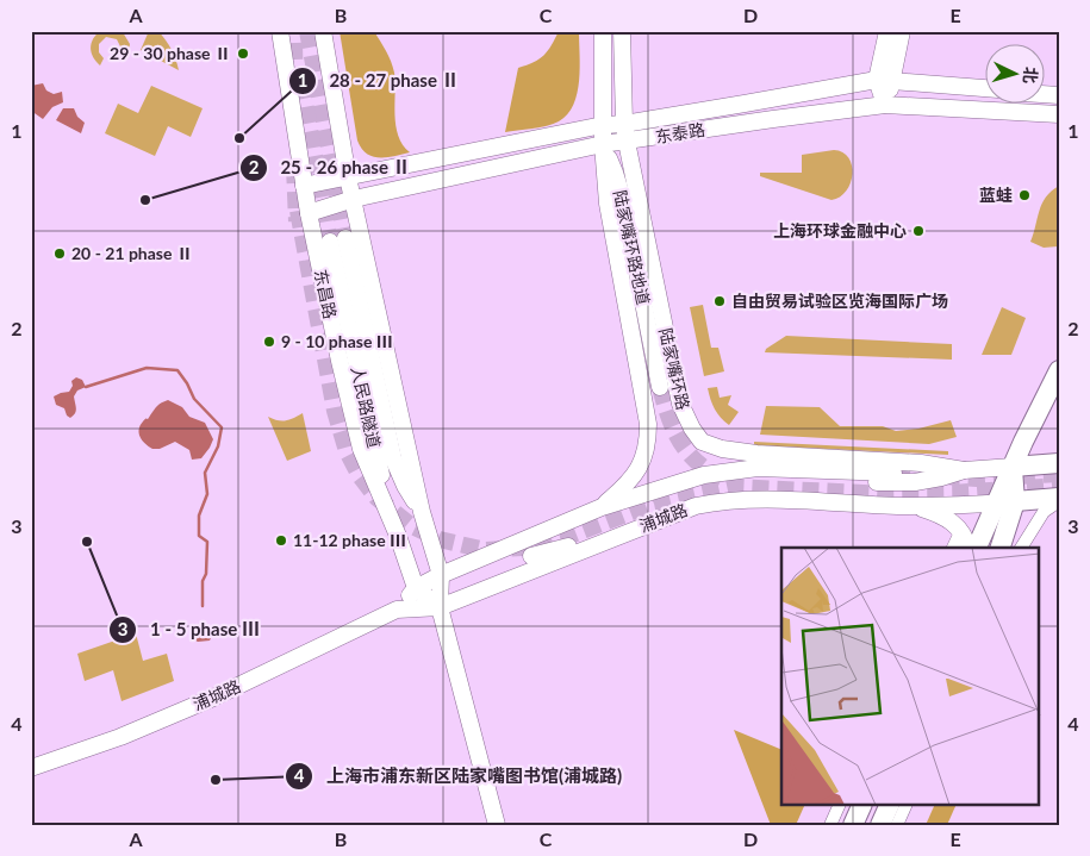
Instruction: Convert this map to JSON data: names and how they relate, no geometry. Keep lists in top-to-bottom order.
{
  "streets": {
    "main road": [
      "东泰路",
      "陆家嘴环路地道",
      "东昌路",
      "陆家嘴环路",
      "人民路隧道",
      "浦城路"
    ]
  },
  "crossings": [
    ["东泰路", "陆家嘴环路地道"],
    ["东泰路", "东昌路"],
    ["东泰路", "陆家嘴环路"],
    ["陆家嘴环路地道", "陆家嘴环路"],
    ["东昌路", "人民路隧道"],
    ["东昌路", "浦城路"],
    ["陆家嘴环路", "浦城路"]
  ],
  "places": [
    "29 - 30 phase Ⅱ",
    "28 - 27 phase Ⅱ",
    "蓝蛙",
    "25 - 26 phase Ⅱ",
    "上海环球金融中心",
    "20 - 21 phase Ⅱ",
    "自由贸易试验区览海国际广场",
    "9 - 10 phase Ⅲ",
    "11-12 phase Ⅲ",
    "1 - 5 phase Ⅲ",
    "上海市浦东新区陆家嘴图书馆(浦城路)"
  ],
  "north": "right",
  "grid": {
    "columns": [
      "A",
      "B",
      "C",
      "D",
      "E"
    ],
    "rows": [
      "1",
      "2",
      "3",
      "4"
    ]
  }
}
